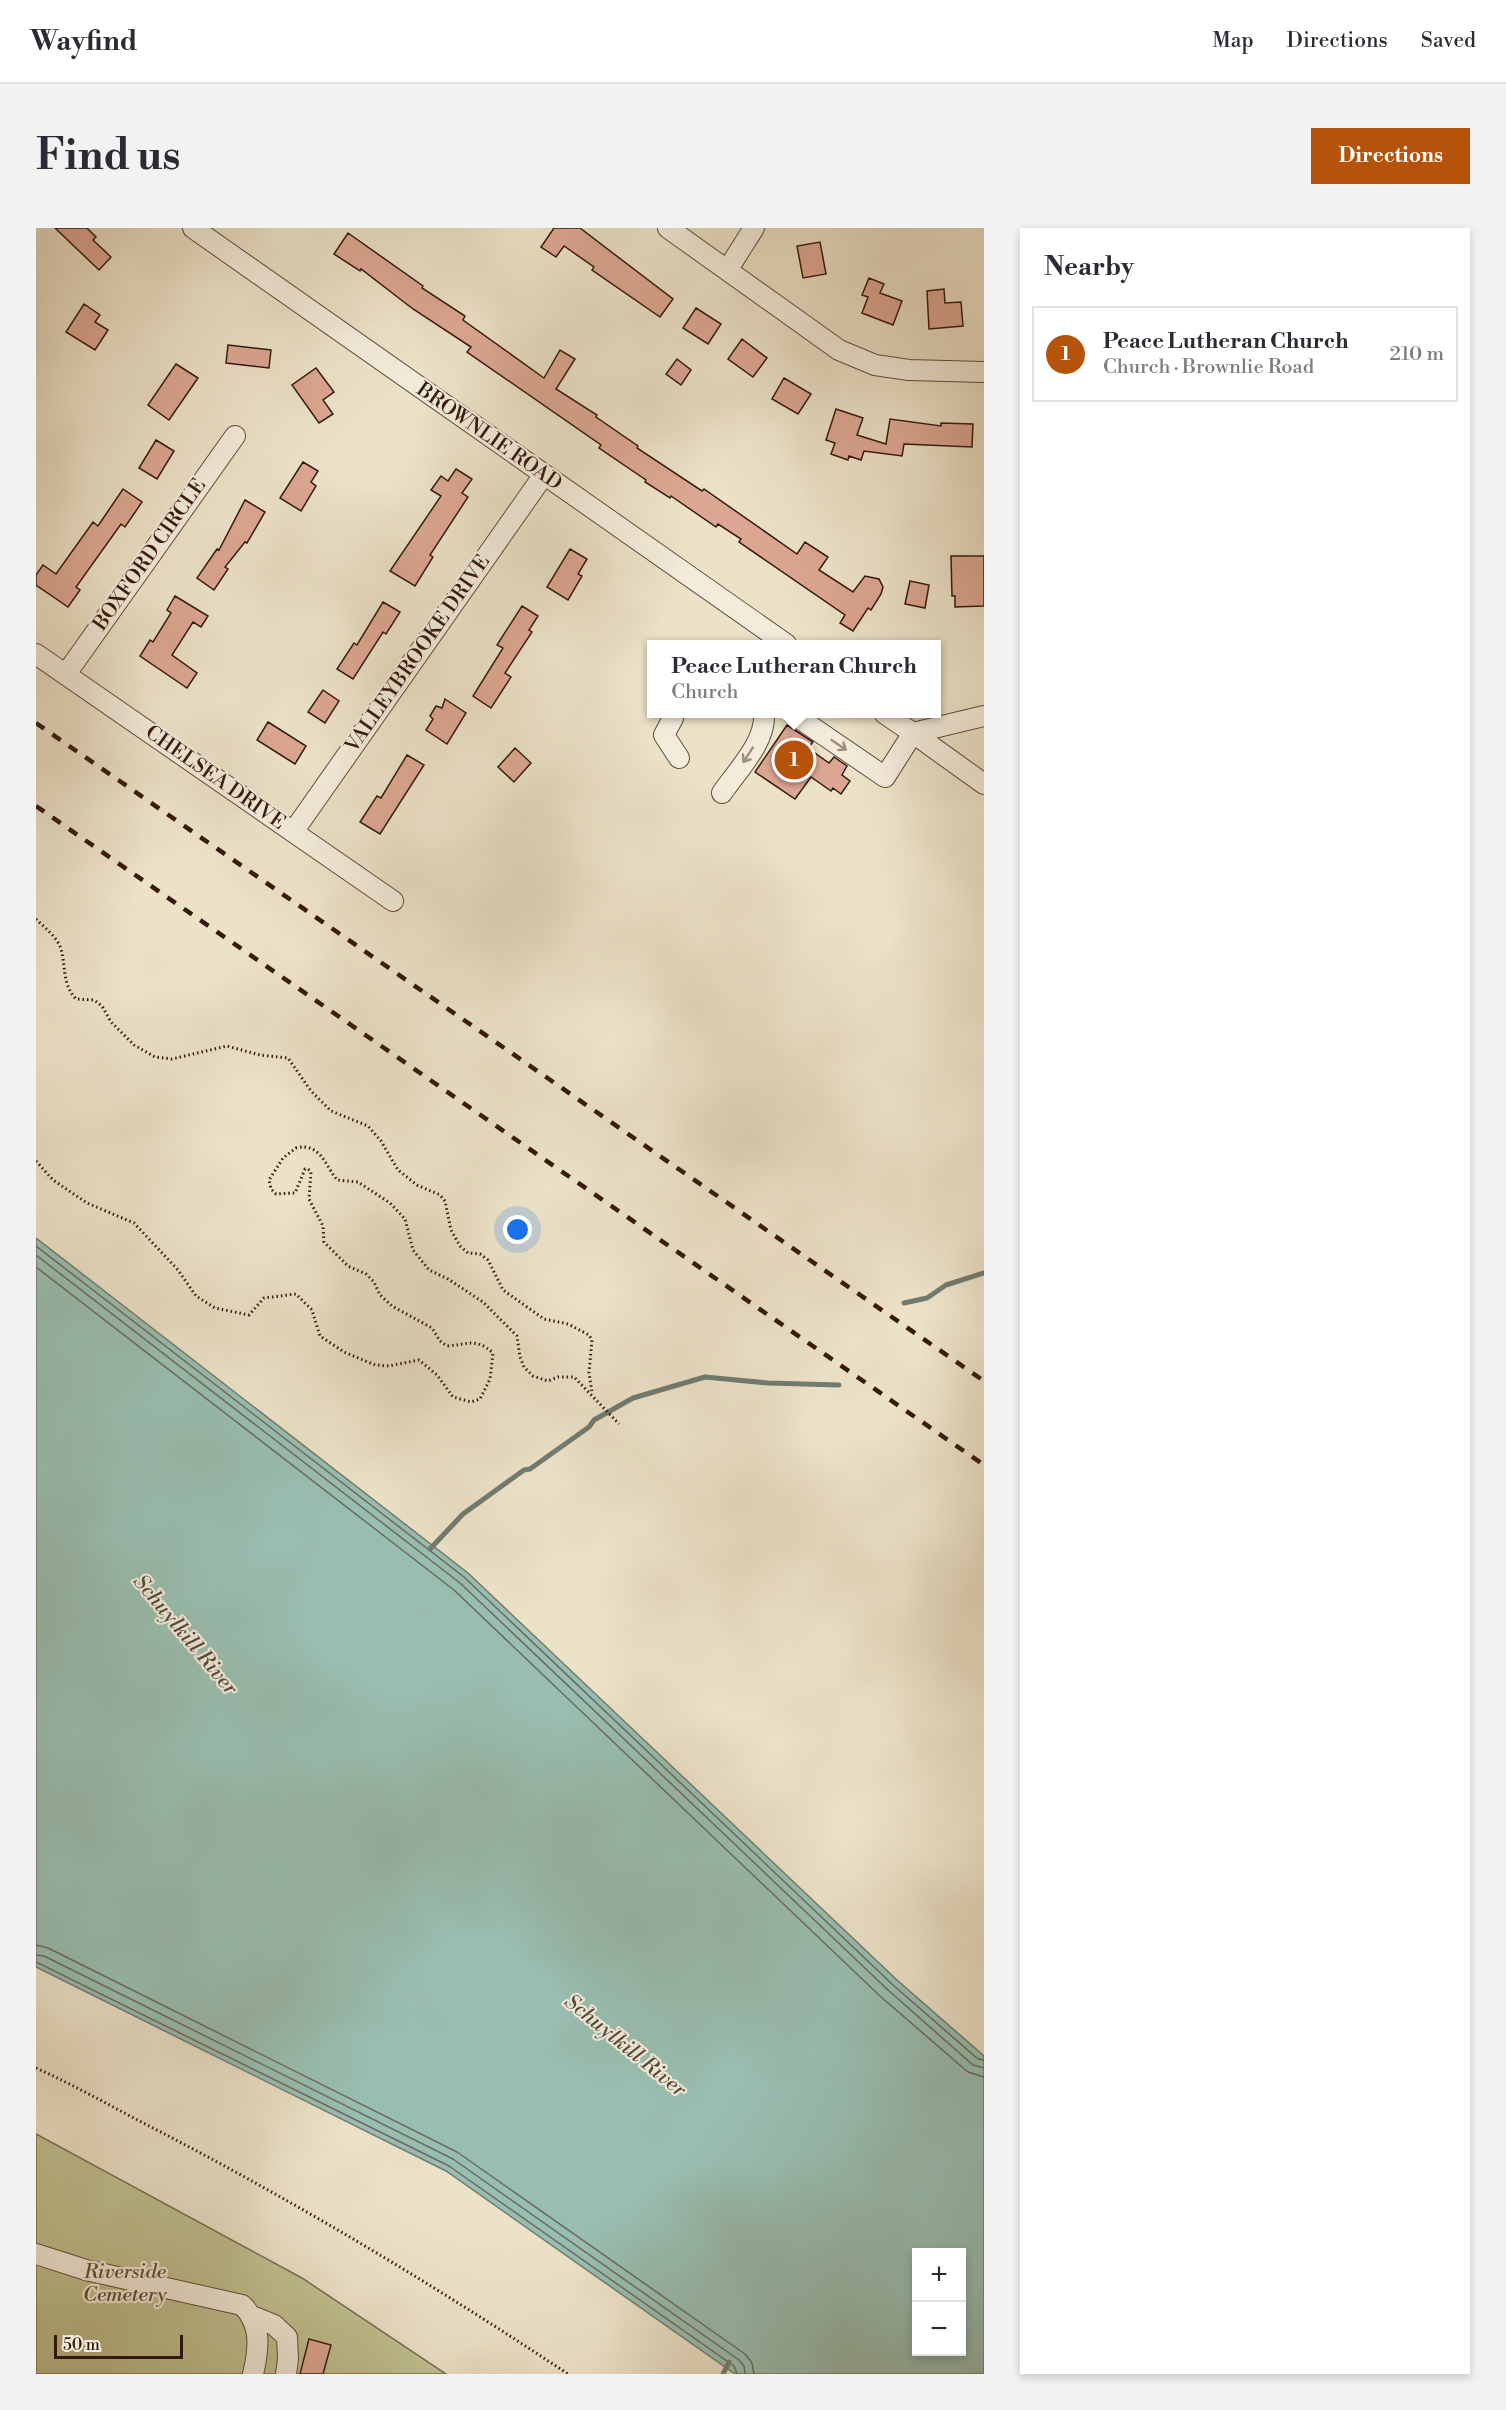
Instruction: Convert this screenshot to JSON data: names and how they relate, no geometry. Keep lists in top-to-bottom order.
{
  "streets": {
    "street": [
      "BROWNLIE ROAD",
      "BOXFORD CIRCLE",
      "VALLEYBROOKE DRIVE",
      "CHELSEA DRIVE"
    ]
  },
  "crossings": [
    ["BROWNLIE ROAD", "VALLEYBROOKE DRIVE"],
    ["BOXFORD CIRCLE", "CHELSEA DRIVE"],
    ["VALLEYBROOKE DRIVE", "CHELSEA DRIVE"]
  ],
  "water": ["Schuylkill River"],
  "parks": ["Riverside Cemetery"],
  "scale_bar": "50 m",
  "page": {
    "header": "Wayfind",
    "nav": ["Map", "Directions", "Saved"],
    "buttons": "Directions",
    "title": "Find us",
    "heading": "Nearby",
    "list": [
      {
        "mark": "1",
        "name": "Peace Lutheran Church",
        "note": "Church · Brownlie Road",
        "value": "210 m"
      }
    ],
    "popup": ["Peace Lutheran Church", "Church"],
    "pins": "1",
    "map_buttons": ["+", "−"],
    "scale": "50 m"
  }
}
